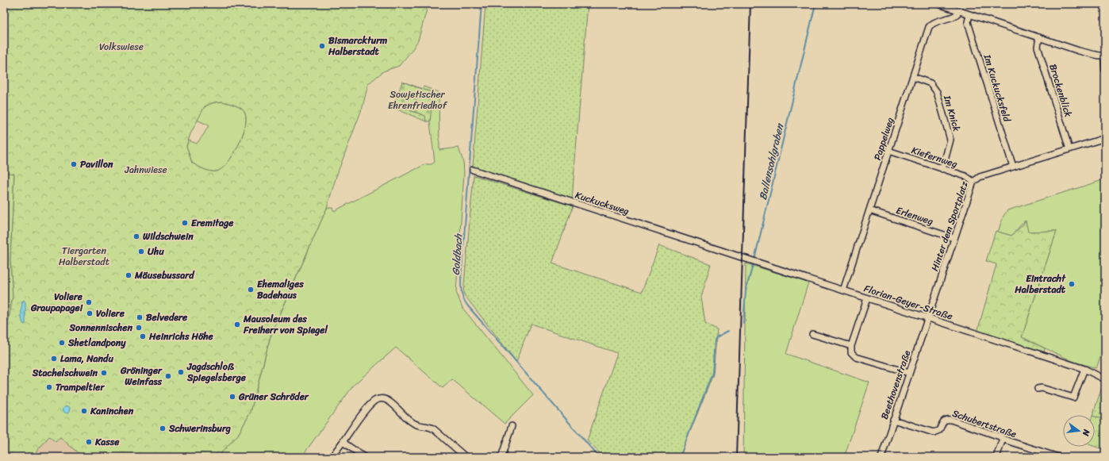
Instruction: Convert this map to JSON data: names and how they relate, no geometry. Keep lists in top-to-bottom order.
{
  "streets": {
    "street": [
      "Im Kuckucksfeld",
      "Brockenblick",
      "Im Knick",
      "Pappelweg",
      "Kiefernweg",
      "Kuckucksweg",
      "Erlenweg",
      "Hinter dem Sportplatz",
      "Florian-Geyer-Straße",
      "Beethovenstraße",
      "Schubertstraße"
    ]
  },
  "crossings": [
    ["Im Kuckucksfeld", "Hinter dem Sportplatz"],
    ["Brockenblick", "Hinter dem Sportplatz"],
    ["Im Knick", "Pappelweg"],
    ["Im Knick", "Kiefernweg"],
    ["Pappelweg", "Kiefernweg"],
    ["Pappelweg", "Erlenweg"],
    ["Pappelweg", "Florian-Geyer-Straße"],
    ["Kiefernweg", "Hinter dem Sportplatz"],
    ["Kuckucksweg", "Florian-Geyer-Straße"],
    ["Erlenweg", "Hinter dem Sportplatz"],
    ["Hinter dem Sportplatz", "Florian-Geyer-Straße"],
    ["Hinter dem Sportplatz", "Beethovenstraße"],
    ["Florian-Geyer-Straße", "Beethovenstraße"],
    ["Beethovenstraße", "Schubertstraße"]
  ],
  "water": ["Ballensohlgraben", "Goldbach"],
  "parks": [
    "Volkswiese",
    "Sowjetischer Ehrenfriedhof",
    "Jahnwiese",
    "Tiergarten Halberstadt"
  ],
  "places": [
    "Bismarckturm Halberstadt",
    "Pavillon",
    "Eremitage",
    "Wildschwein",
    "Uhu",
    "Mäusebussard",
    "Eintracht Halberstadt",
    "Ehemaliges Badehaus",
    "Voliere Graupapagei",
    "Voliere",
    "Belvedere",
    "Mausoleum des Freiherr von Spiegel",
    "Sonnennischen",
    "Heinrichs Höhe",
    "Shetlandpony",
    "Lama, Nandu",
    "Jagdschloß Spiegelsberge",
    "Stachelschwein",
    "Gröninger Weinfass",
    "Trampeltier",
    "Grüner Schröder",
    "Kaninchen",
    "Schwerinsburg",
    "Kasse"
  ],
  "north": "right"
}
